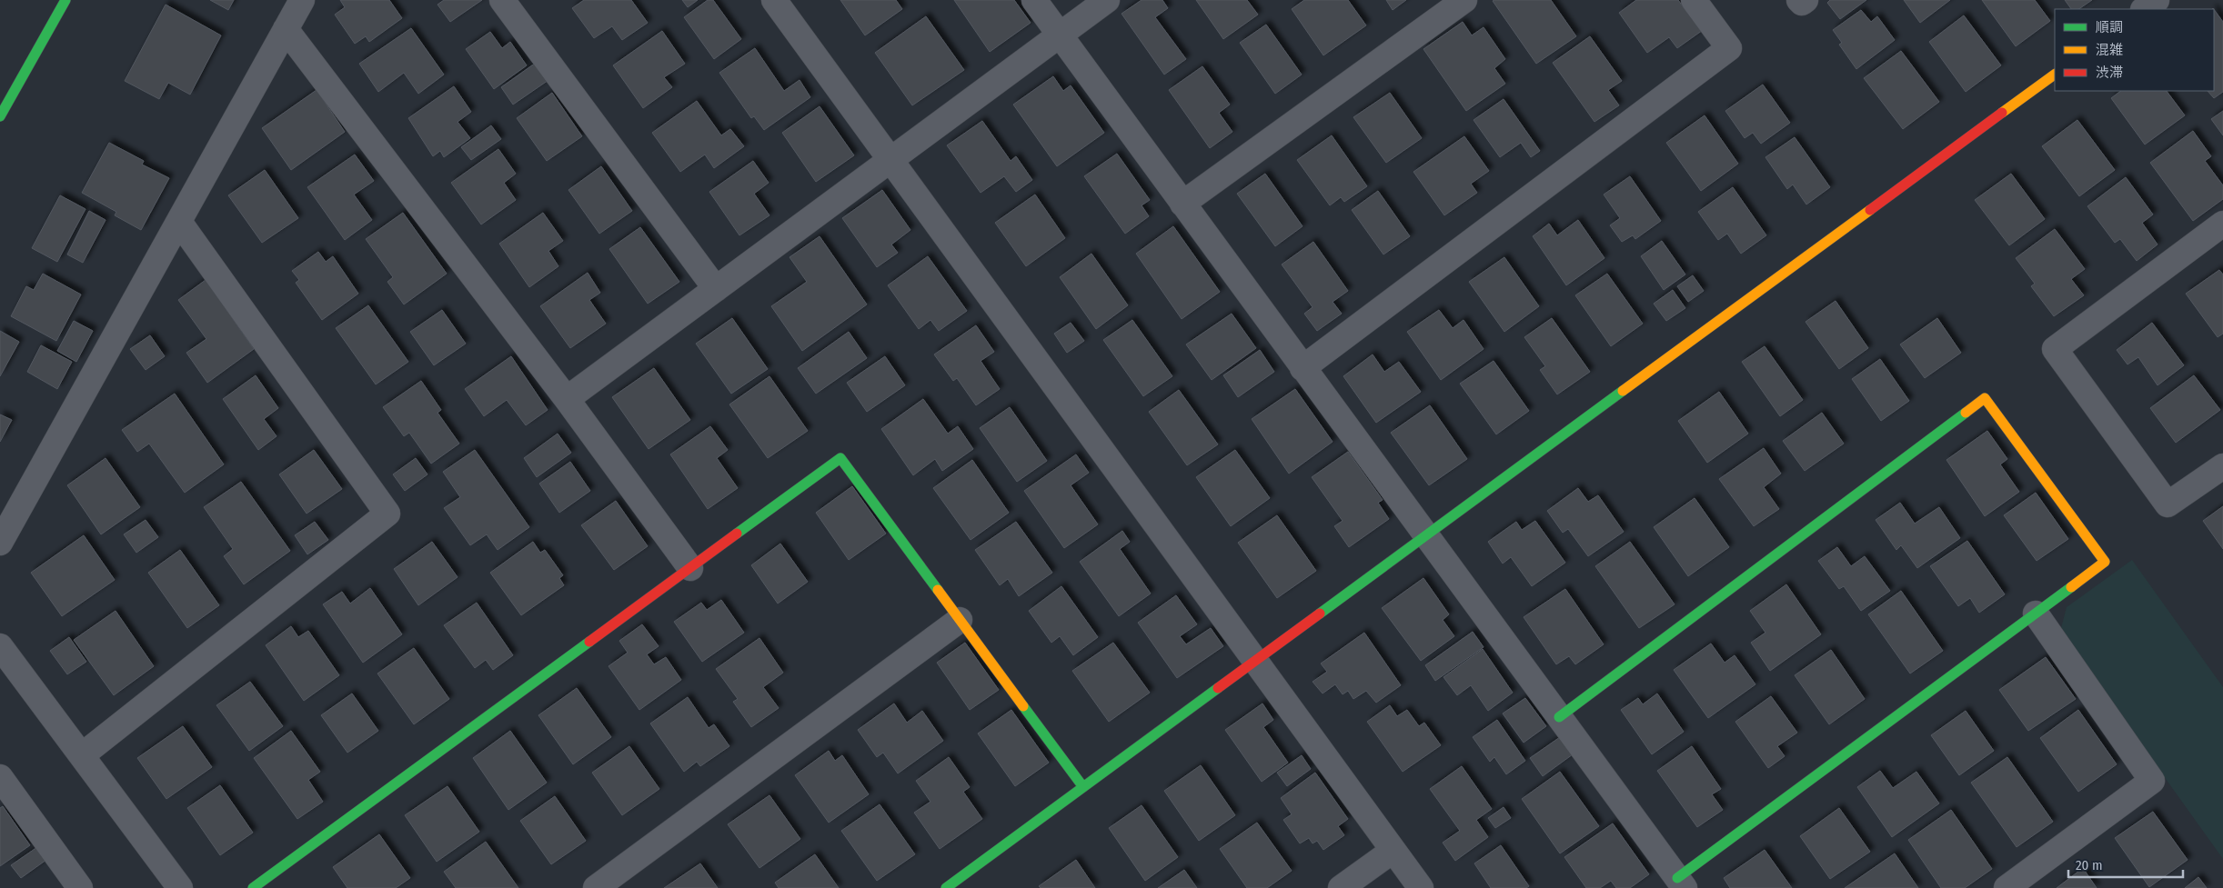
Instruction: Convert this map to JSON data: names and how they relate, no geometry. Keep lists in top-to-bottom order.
{
  "legend": ["順調", "混雑", "渋滞"],
  "scale_bar": "20 m"
}
